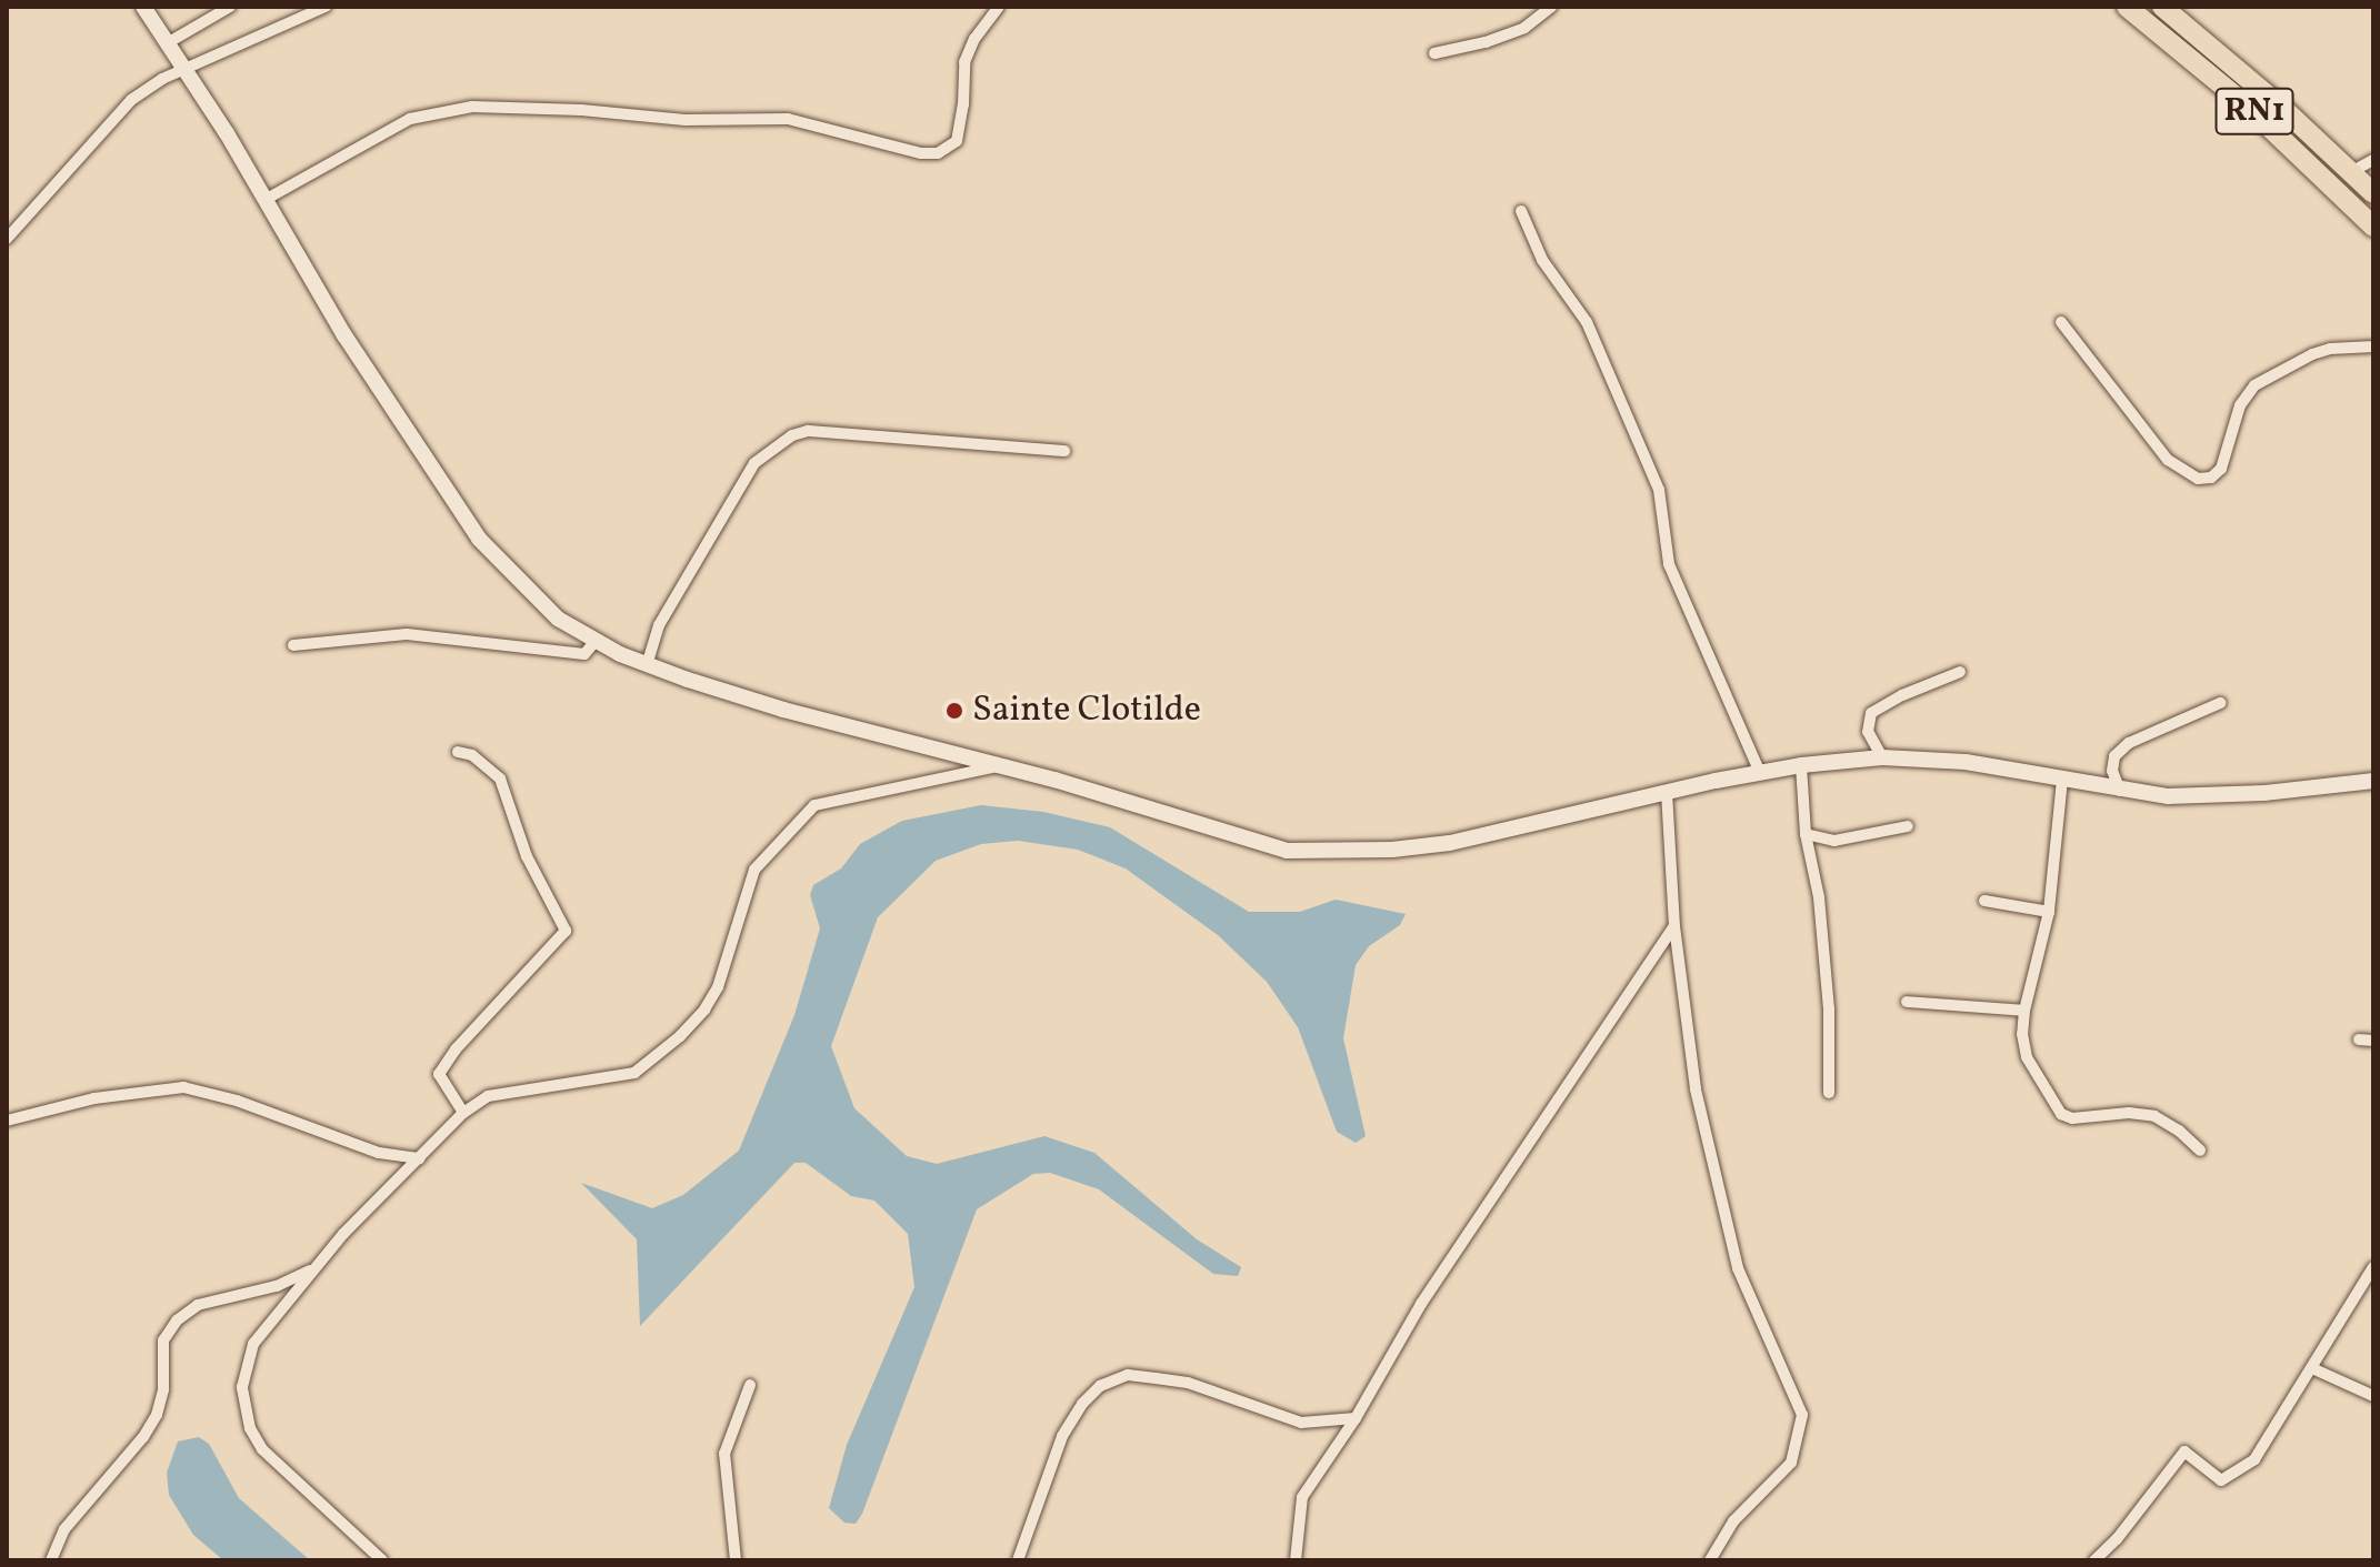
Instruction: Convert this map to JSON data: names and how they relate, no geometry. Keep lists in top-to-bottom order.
{
  "streets": {
    "highway": ["RN1"]
  },
  "places": ["Sainte Clotilde"]
}
